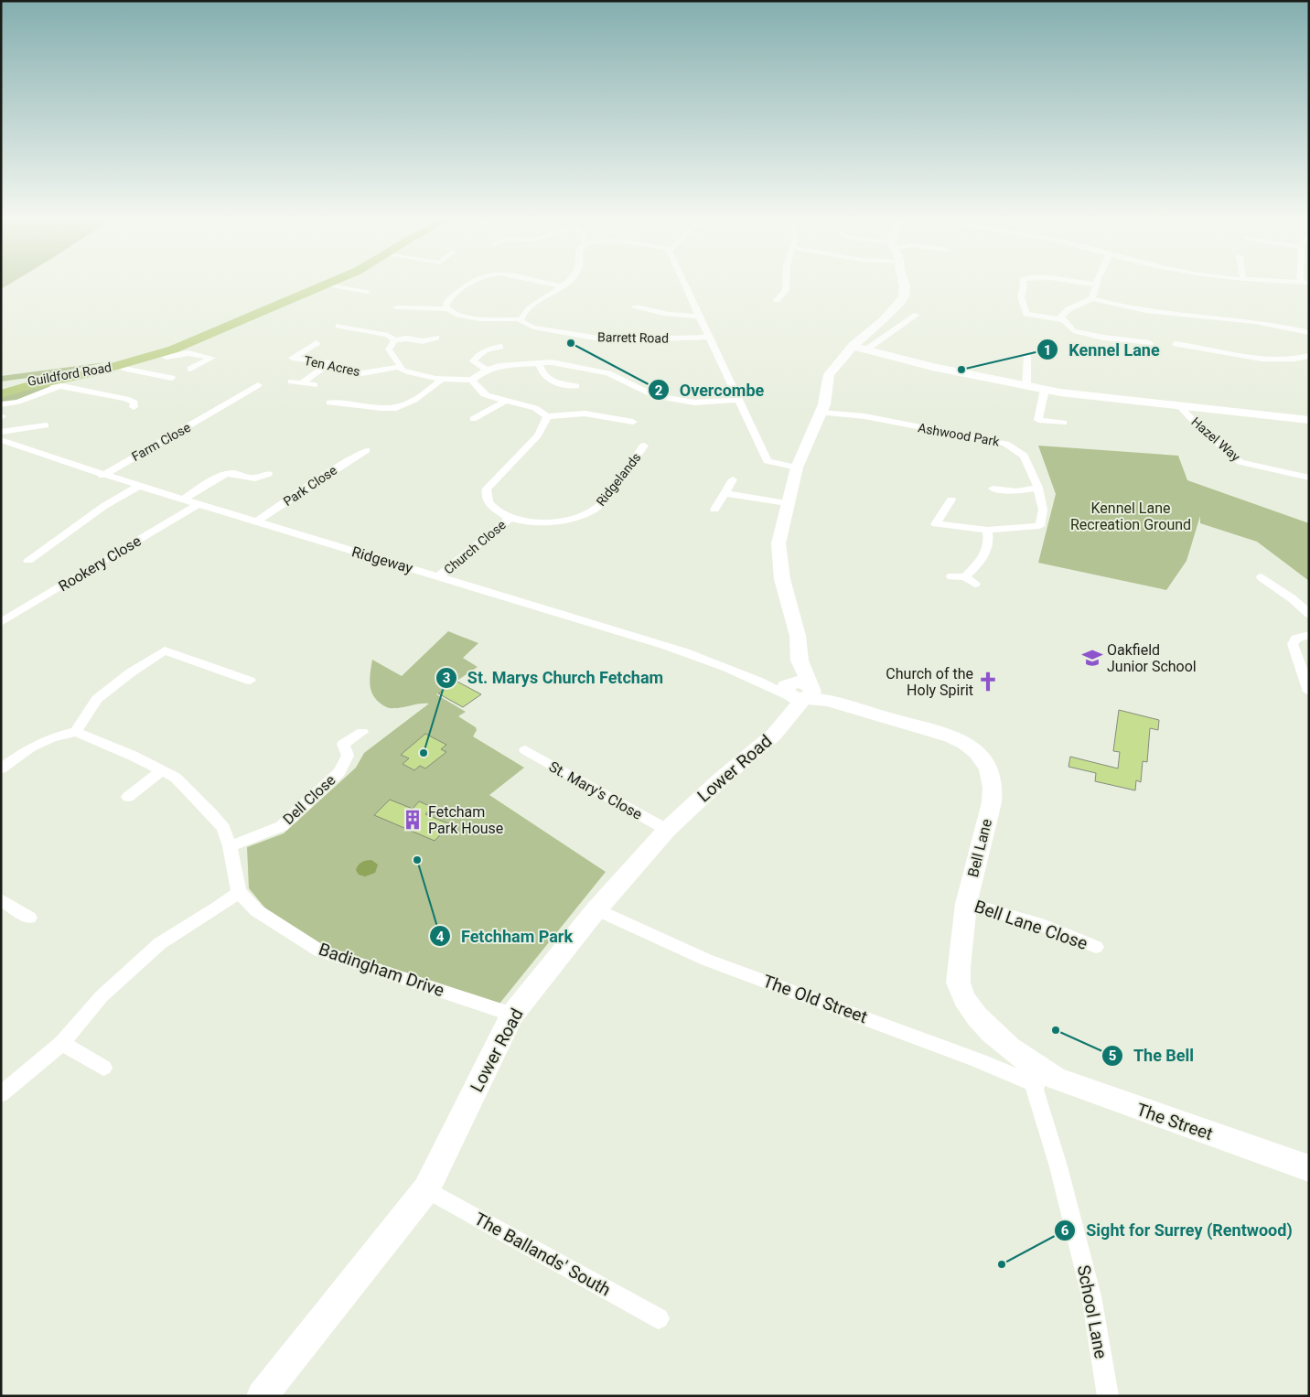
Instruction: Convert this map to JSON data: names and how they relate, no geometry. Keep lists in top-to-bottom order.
{
  "streets": {
    "main road": ["Guildford Road"],
    "street": [
      "Barrett Road",
      "Ten Acres",
      "Ashwood Park",
      "Hazel Way",
      "Farm Close",
      "Ridgelands",
      "Park Close",
      "Church Close",
      "Ridgeway",
      "Rookery Close",
      "Lower Road",
      "St. Mary's Close",
      "Dell Close",
      "Bell Lane",
      "Bell Lane Close",
      "Badingham Drive",
      "The Old Street",
      "The Street",
      "The Ballands' South",
      "School Lane"
    ]
  },
  "crossings": [
    ["Farm Close", "Ridgeway"],
    ["Ridgelands", "Church Close"],
    ["Park Close", "Ridgeway"],
    ["Church Close", "Ridgeway"],
    ["Ridgeway", "Rookery Close"],
    ["Ridgeway", "Lower Road"],
    ["Ridgeway", "Bell Lane"],
    ["Lower Road", "St. Mary's Close"],
    ["Lower Road", "Bell Lane"],
    ["Lower Road", "Badingham Drive"],
    ["Lower Road", "The Old Street"],
    ["Lower Road", "The Ballands' South"],
    ["Bell Lane", "Bell Lane Close"],
    ["Bell Lane", "The Old Street"],
    ["Bell Lane", "The Street"],
    ["Bell Lane", "School Lane"],
    ["The Old Street", "The Street"],
    ["The Old Street", "School Lane"],
    ["The Street", "School Lane"]
  ],
  "parks": ["Kennel Lane Recreation Ground"],
  "places": {
    "other": [
      "Overcombe",
      "Kennel Lane",
      "St. Marys Church Fetcham",
      "Fetchham Park",
      "The Bell",
      "Sight for Surrey (Rentwood)"
    ],
    "school or university": ["Oakfield Junior School"],
    "church": ["Church of the Holy Spirit"],
    "building": ["Fetcham Park House"]
  }
}
